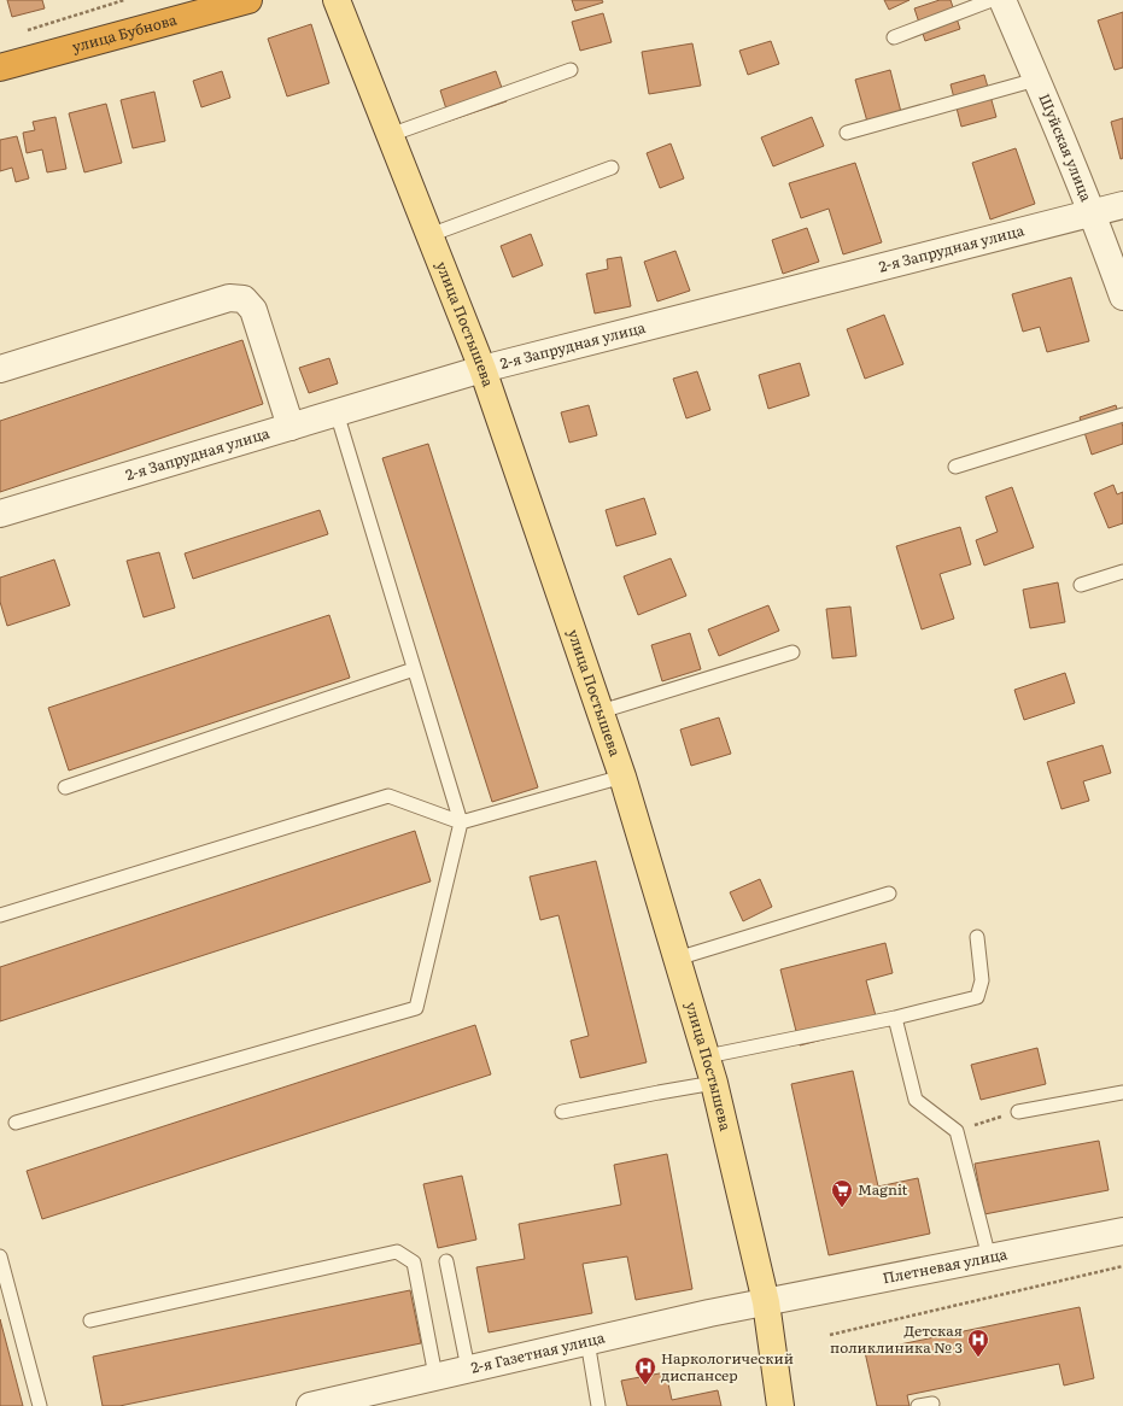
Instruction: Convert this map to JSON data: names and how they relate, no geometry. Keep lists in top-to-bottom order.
{
  "streets": {
    "highway": ["улица Бубнова"],
    "main road": ["улица Постышева"],
    "street": [
      "Шуйская улица",
      "2-я Запрудная улица",
      "Плетневая улица",
      "2-я Газетная улица"
    ]
  },
  "crossings": [
    ["Шуйская улица", "2-я Запрудная улица"],
    ["2-я Запрудная улица", "улица Постышева"],
    ["улица Постышева", "Плетневая улица"],
    ["улица Постышева", "2-я Газетная улица"],
    ["Плетневая улица", "2-я Газетная улица"]
  ],
  "places": {
    "supermarket": ["Magnit"],
    "hospital": ["Детская поликлиника № 3", "Наркологический диспансер"]
  }
}
